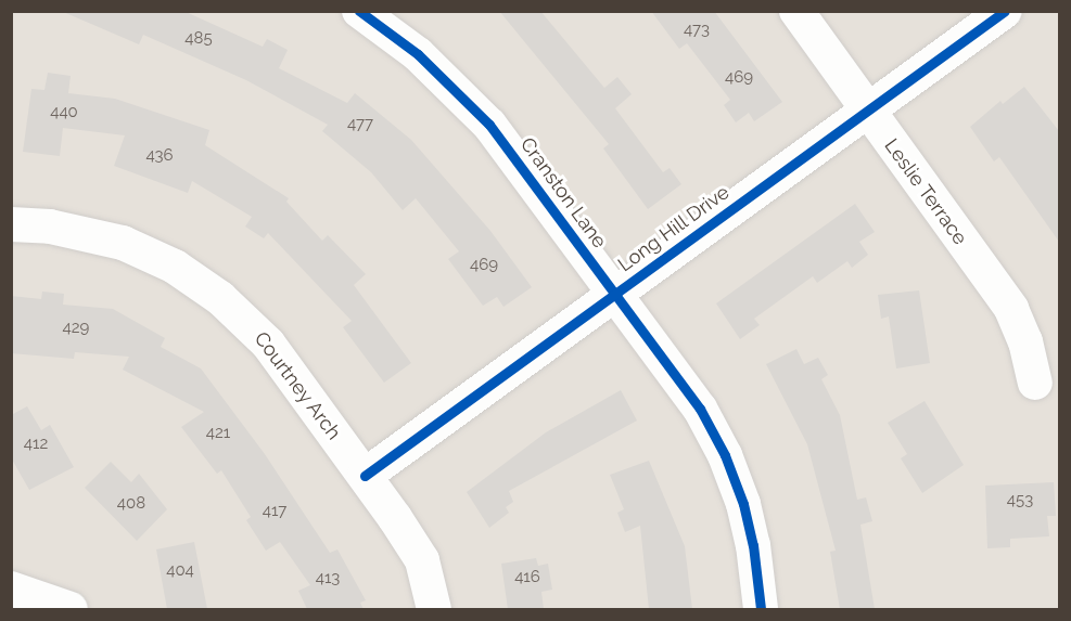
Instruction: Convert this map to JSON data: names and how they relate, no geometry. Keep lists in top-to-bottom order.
{
  "streets": {
    "street": [
      "Leslie Terrace",
      "Cranston Lane",
      "Long Hill Drive",
      "Courtney Arch"
    ]
  },
  "crossings": [
    ["Leslie Terrace", "Long Hill Drive"],
    ["Cranston Lane", "Long Hill Drive"],
    ["Long Hill Drive", "Courtney Arch"]
  ],
  "house_numbers": [
    "473",
    "485",
    "469",
    "440",
    "477",
    "436",
    "469",
    "429",
    "421",
    "412",
    "453",
    "408",
    "417",
    "404",
    "416",
    "413"
  ]
}
